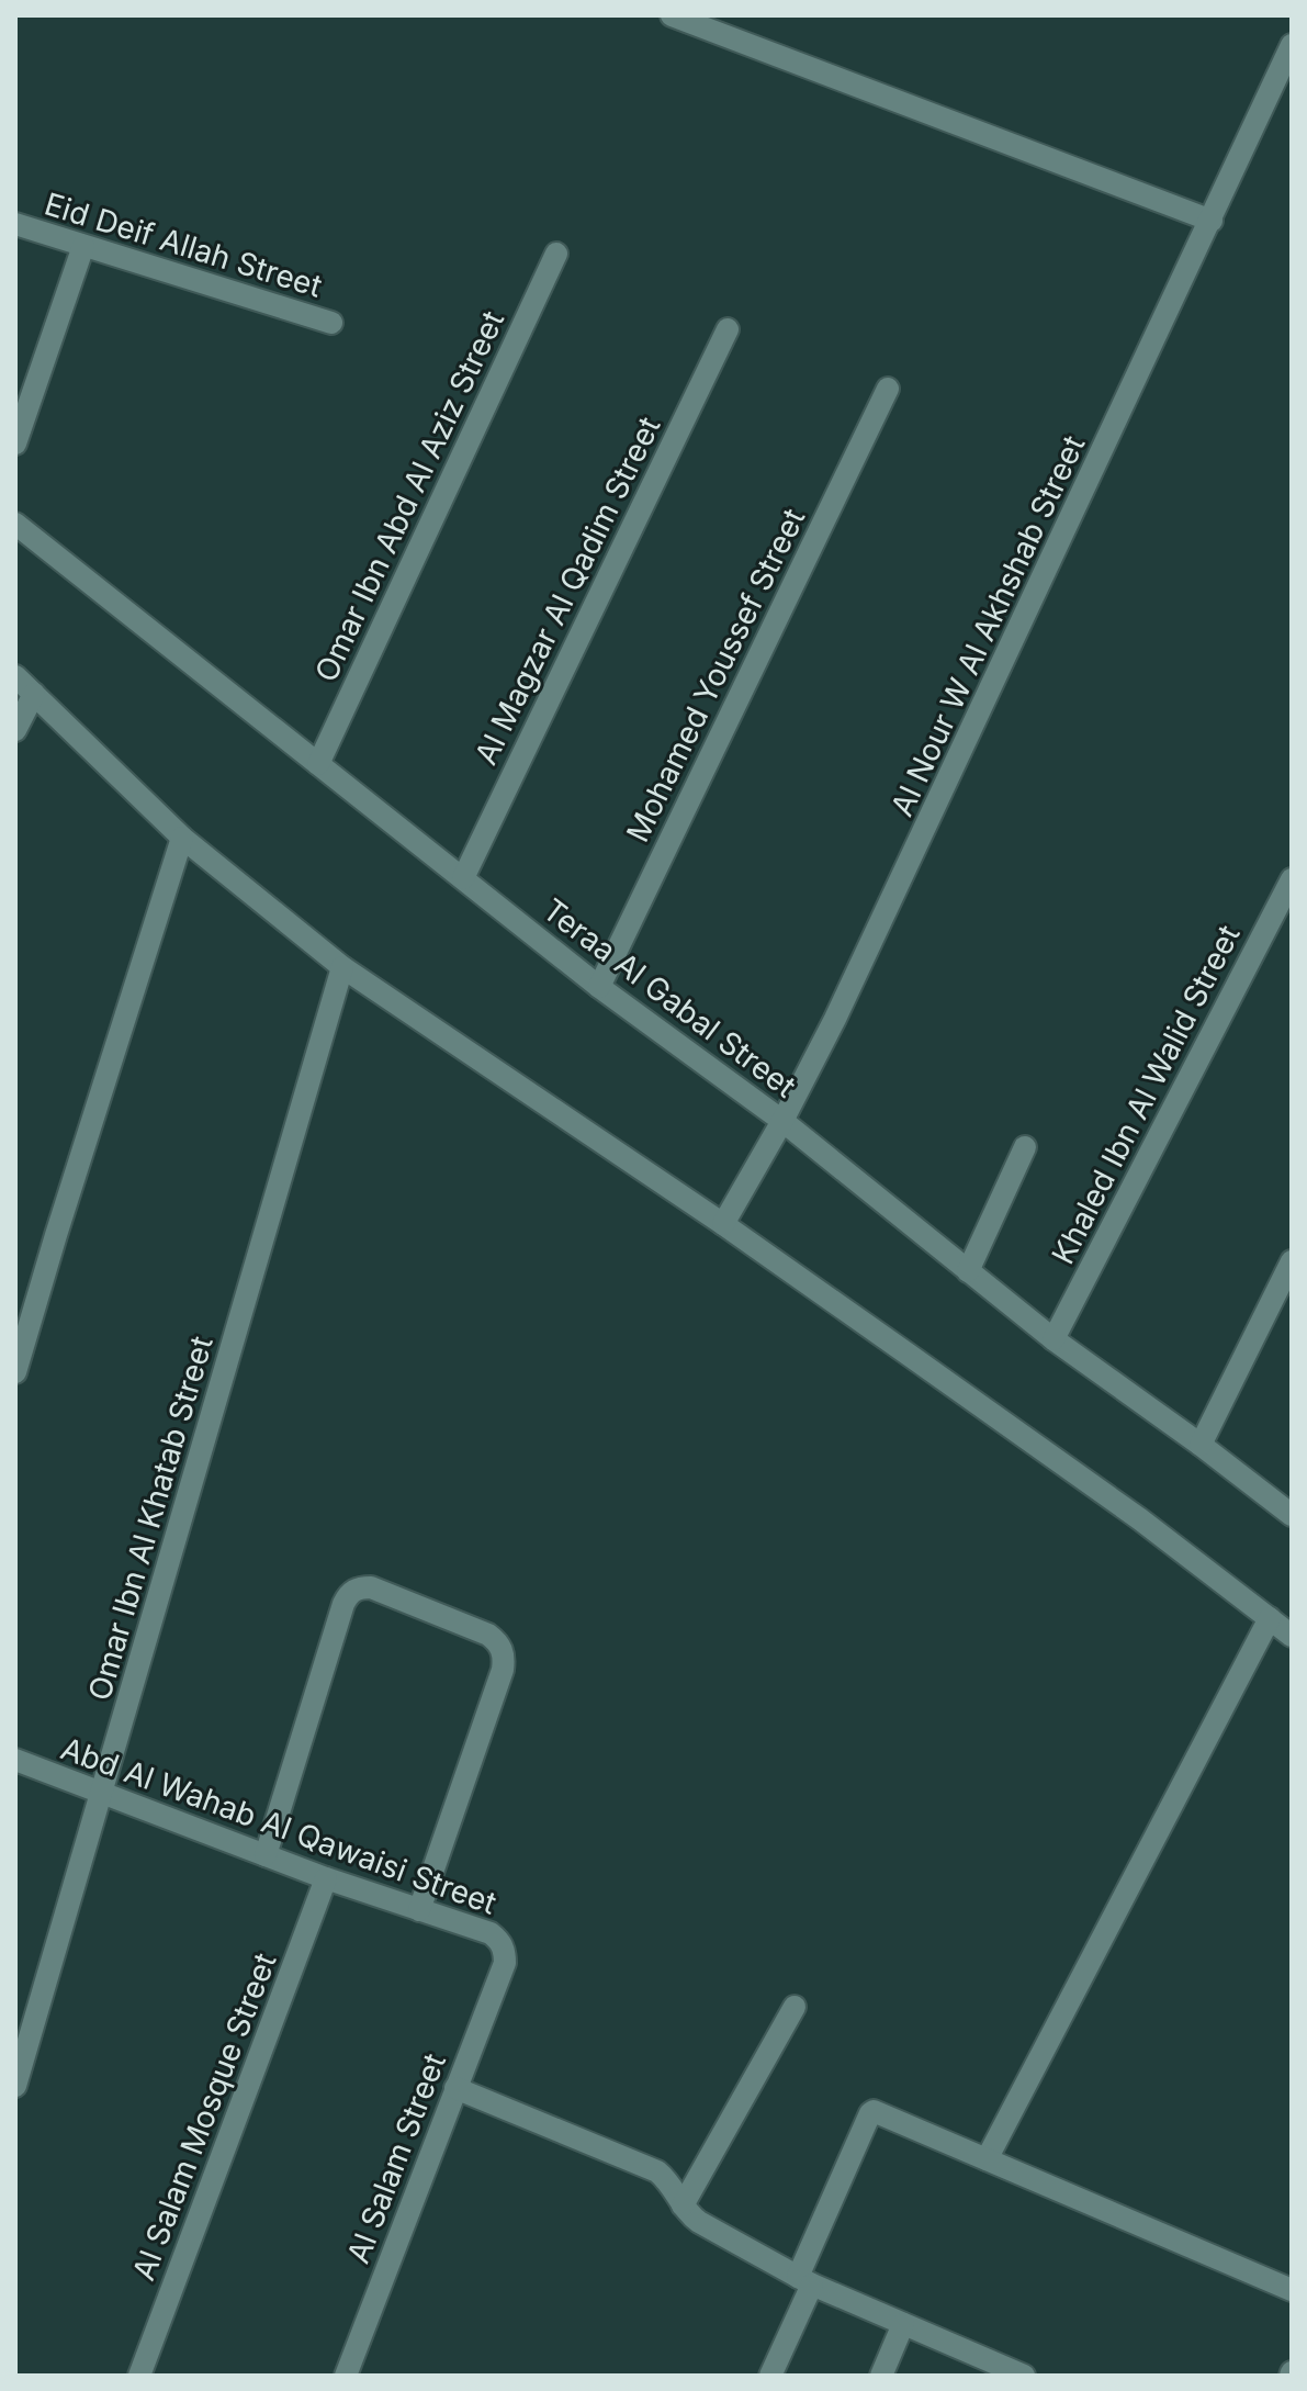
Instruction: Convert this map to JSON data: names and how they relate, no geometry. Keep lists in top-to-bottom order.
{
  "streets": {
    "street": [
      "Eid Deif Allah Street",
      "Omar Ibn Abd Al Aziz Street",
      "Al Magzar Al Qadim Street",
      "Al Nour W Al Akhshab Street",
      "Mohamed Youssef Street",
      "Teraa Al Gabal Street",
      "Khaled Ibn Al Walid Street",
      "Omar Ibn Al Khatab Street",
      "Abd Al Wahab Al Qawaisi Street",
      "Al Salam Mosque Street",
      "Al Salam Street"
    ]
  },
  "crossings": [
    ["Omar Ibn Abd Al Aziz Street", "Teraa Al Gabal Street"],
    ["Al Magzar Al Qadim Street", "Teraa Al Gabal Street"],
    ["Al Nour W Al Akhshab Street", "Teraa Al Gabal Street"],
    ["Mohamed Youssef Street", "Teraa Al Gabal Street"],
    ["Teraa Al Gabal Street", "Khaled Ibn Al Walid Street"],
    ["Omar Ibn Al Khatab Street", "Abd Al Wahab Al Qawaisi Street"],
    ["Abd Al Wahab Al Qawaisi Street", "Al Salam Mosque Street"],
    ["Abd Al Wahab Al Qawaisi Street", "Al Salam Street"]
  ]
}
